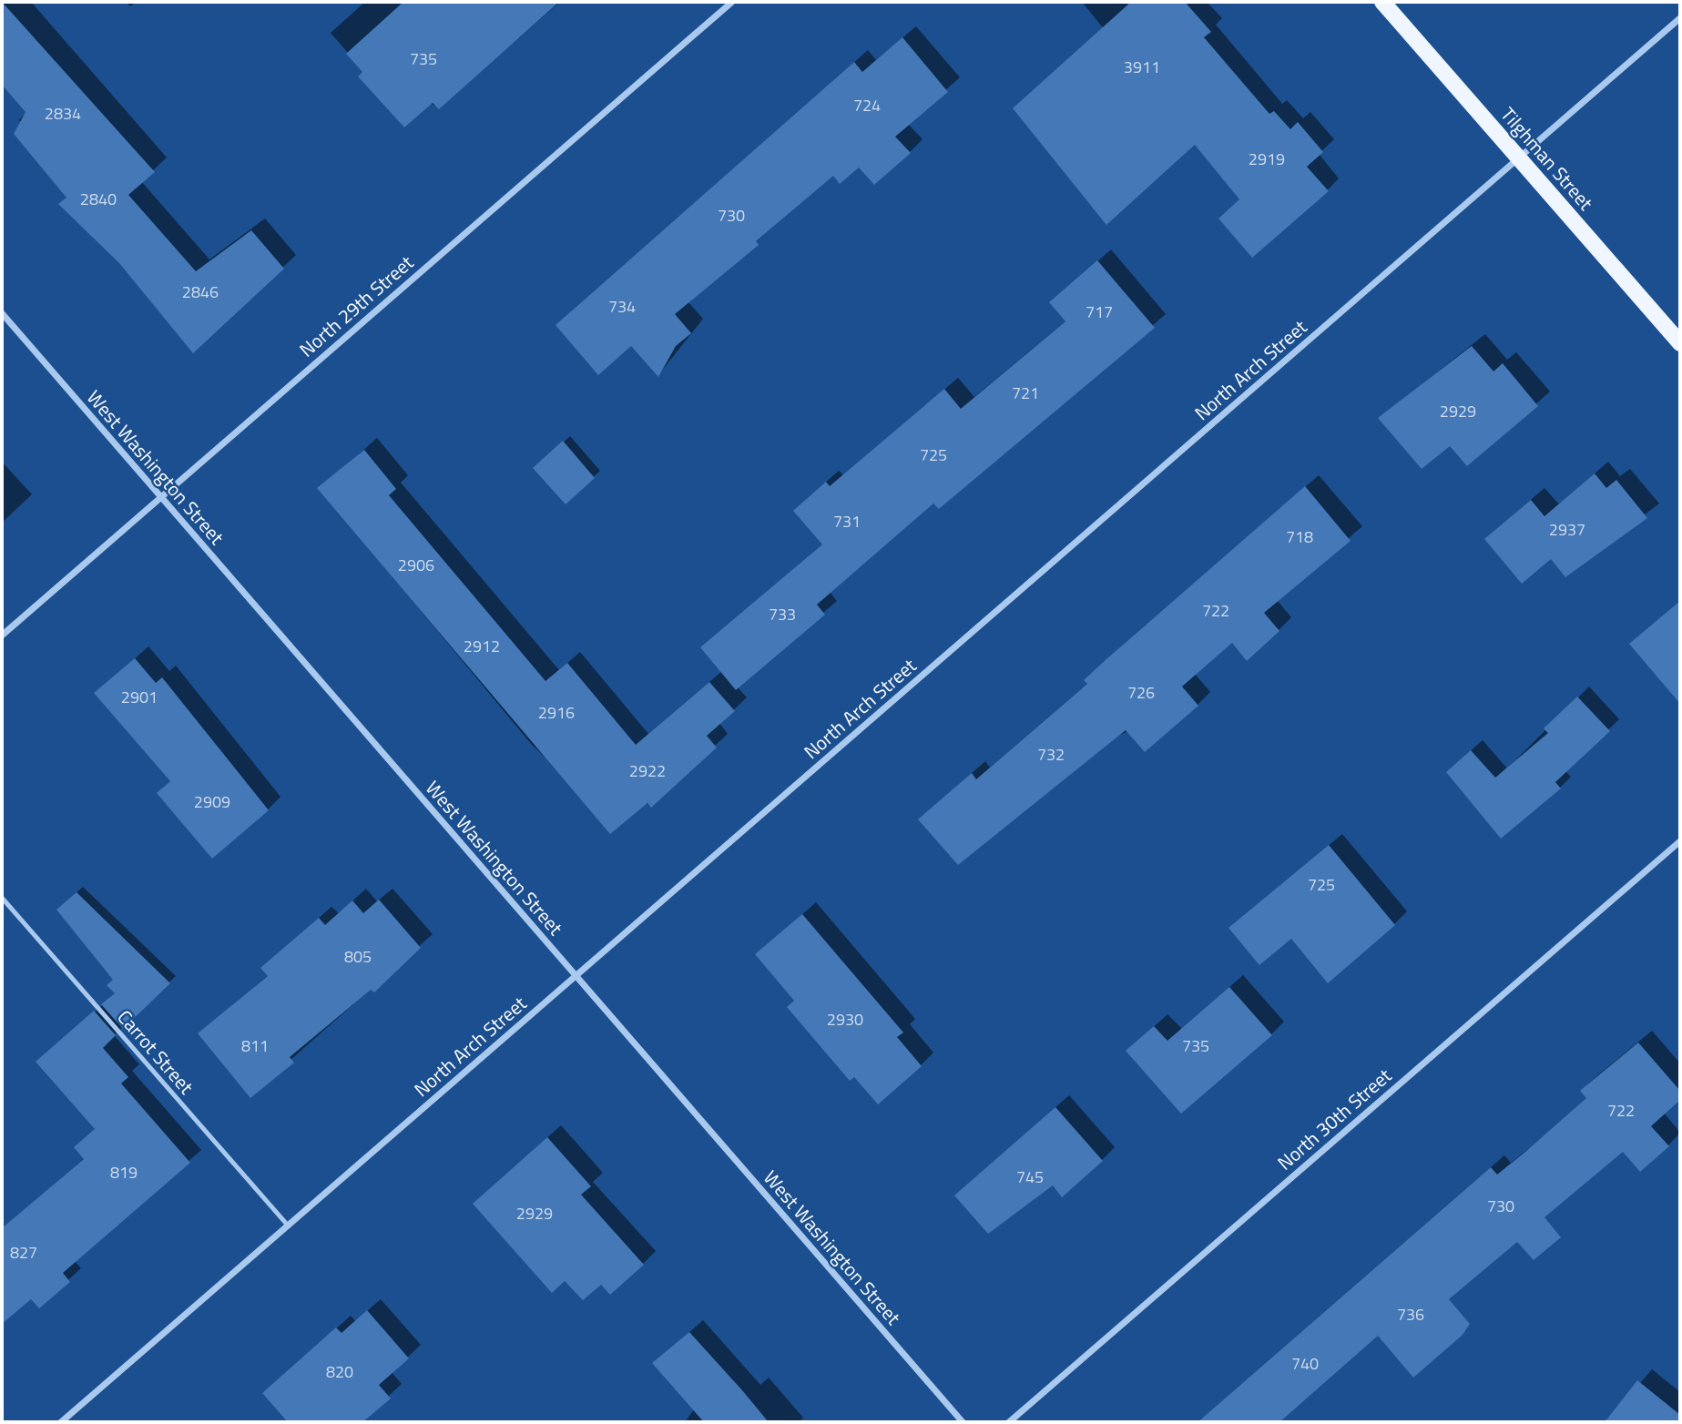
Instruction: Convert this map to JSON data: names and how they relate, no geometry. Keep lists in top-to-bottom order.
{
  "streets": {
    "main road": ["Tilghman Street"],
    "street": [
      "North 29th Street",
      "North Arch Street",
      "West Washington Street",
      "North 30th Street"
    ],
    "lane": ["Carrot Street"]
  },
  "crossings": [
    ["Tilghman Street", "North Arch Street"],
    ["North 29th Street", "West Washington Street"],
    ["North Arch Street", "West Washington Street"],
    ["North Arch Street", "Carrot Street"]
  ],
  "house_numbers": [
    "735",
    "3911",
    "724",
    "2834",
    "2919",
    "2840",
    "730",
    "2846",
    "734",
    "717",
    "721",
    "2929",
    "725",
    "731",
    "2937",
    "718",
    "2906",
    "722",
    "733",
    "2912",
    "726",
    "2901",
    "2916",
    "732",
    "2922",
    "2909",
    "725",
    "805",
    "2930",
    "811",
    "735",
    "722",
    "819",
    "745",
    "730",
    "2929",
    "827",
    "736",
    "740",
    "820"
  ]
}
